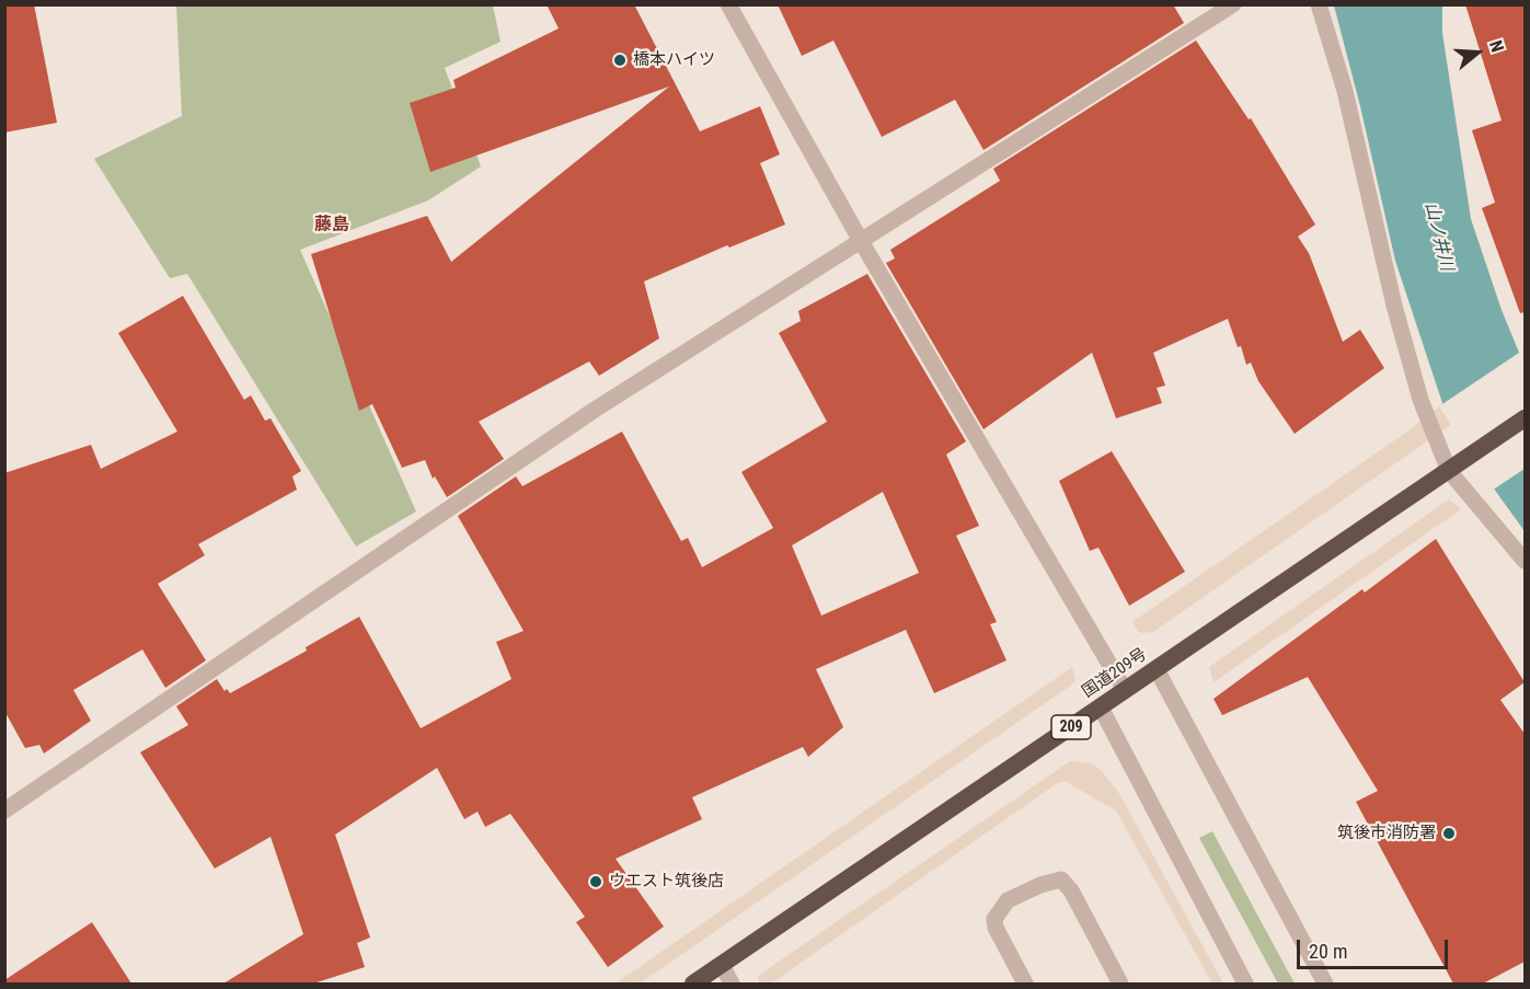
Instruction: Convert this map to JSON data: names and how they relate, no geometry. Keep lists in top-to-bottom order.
{
  "streets": {
    "highway": ["国道209号", "209"]
  },
  "districts": ["藤島"],
  "water": ["山ノ井川"],
  "places": ["橋本ハイツ", "筑後市消防署", "ウエスト筑後店"],
  "scale_bar": "20 m",
  "north": "right"
}
